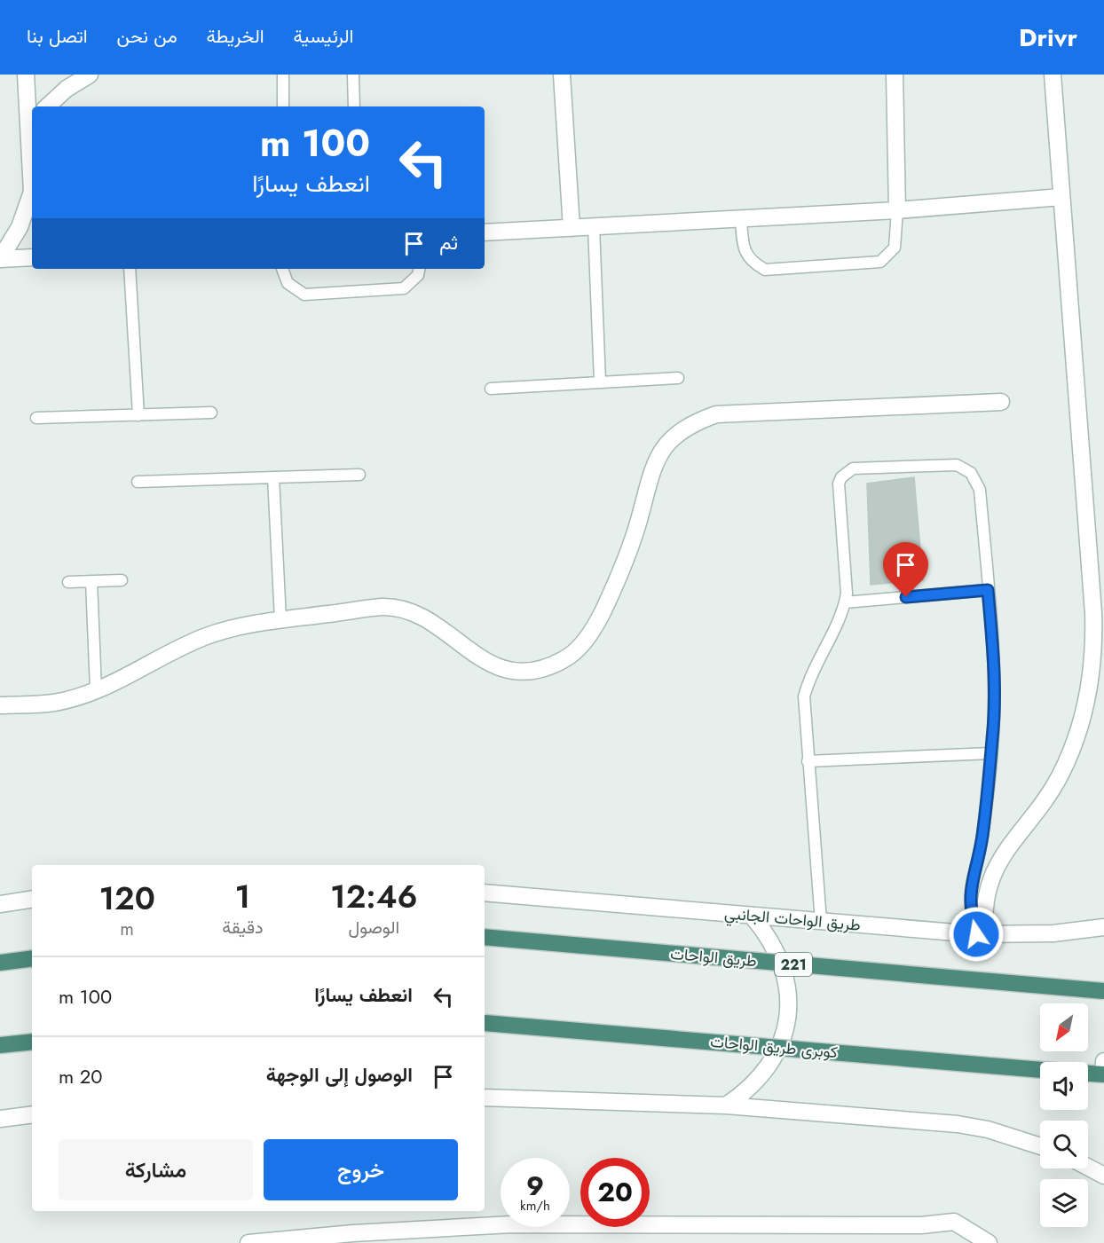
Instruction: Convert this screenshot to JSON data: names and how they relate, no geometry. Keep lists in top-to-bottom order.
{
  "streets": {
    "highway": ["طريق الواحات", "221", "كوبرى طريق الواحات"],
    "street": ["طريق الواحات الجانبي"]
  },
  "north": "bottom left",
  "page": {
    "header": "Drivr",
    "nav": [
      "الرئيسية",
      "الخريطة",
      "من نحن",
      "اتصل بنا"
    ],
    "turn": ["100 m", "انعطف يسارًا"],
    "then": "ثم",
    "eta": [
      "12:46",
      "الوصول",
      "1",
      "دقيقة",
      "120",
      "m"
    ],
    "list": [
      {
        "name": "انعطف يسارًا",
        "value": "100 m"
      },
      {
        "name": "الوصول إلى الوجهة",
        "value": "20 m"
      }
    ],
    "buttons": ["خروج", "مشاركة"],
    "speed": "9 km/h",
    "limit": "20"
  }
}
